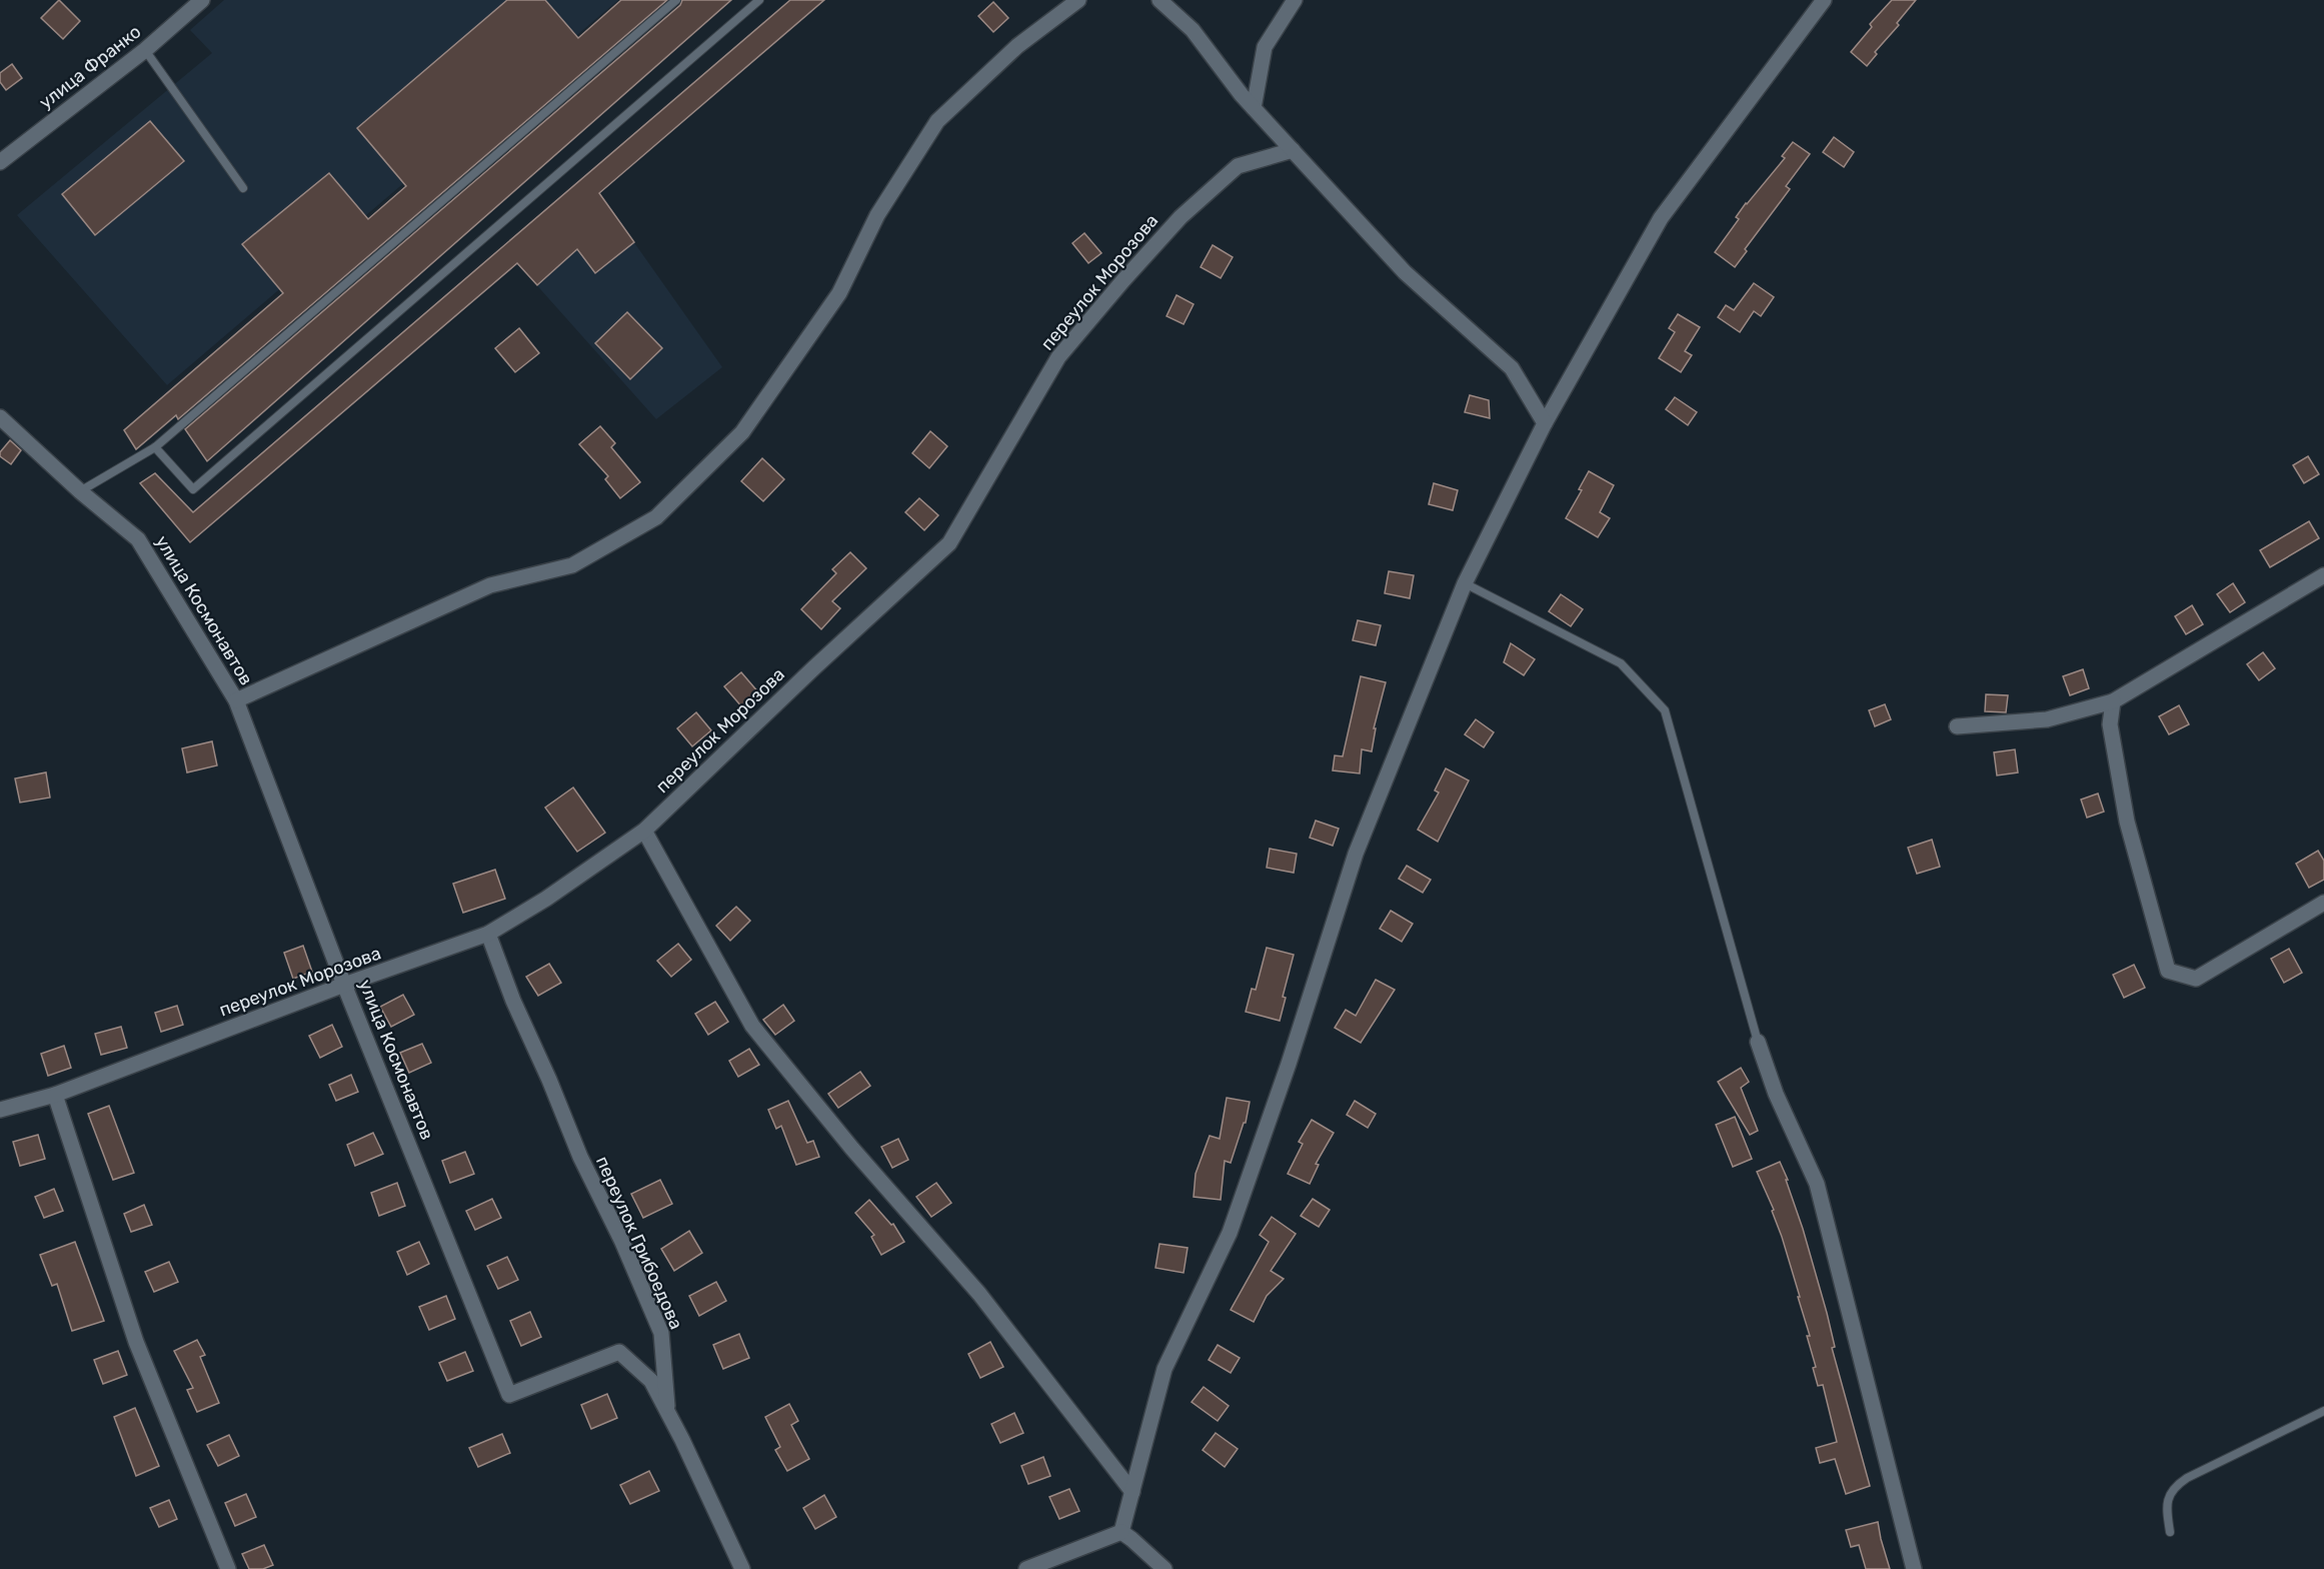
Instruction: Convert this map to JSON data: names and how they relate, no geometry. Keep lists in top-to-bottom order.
{
  "streets": {
    "street": [
      "улица Франко",
      "переулок Морозова",
      "улица Космонавтов",
      "переулок Грибоедова"
    ]
  },
  "crossings": [
    ["переулок Морозова", "улица Космонавтов"],
    ["переулок Морозова", "переулок Грибоедова"],
    ["улица Космонавтов", "переулок Грибоедова"]
  ]
}
